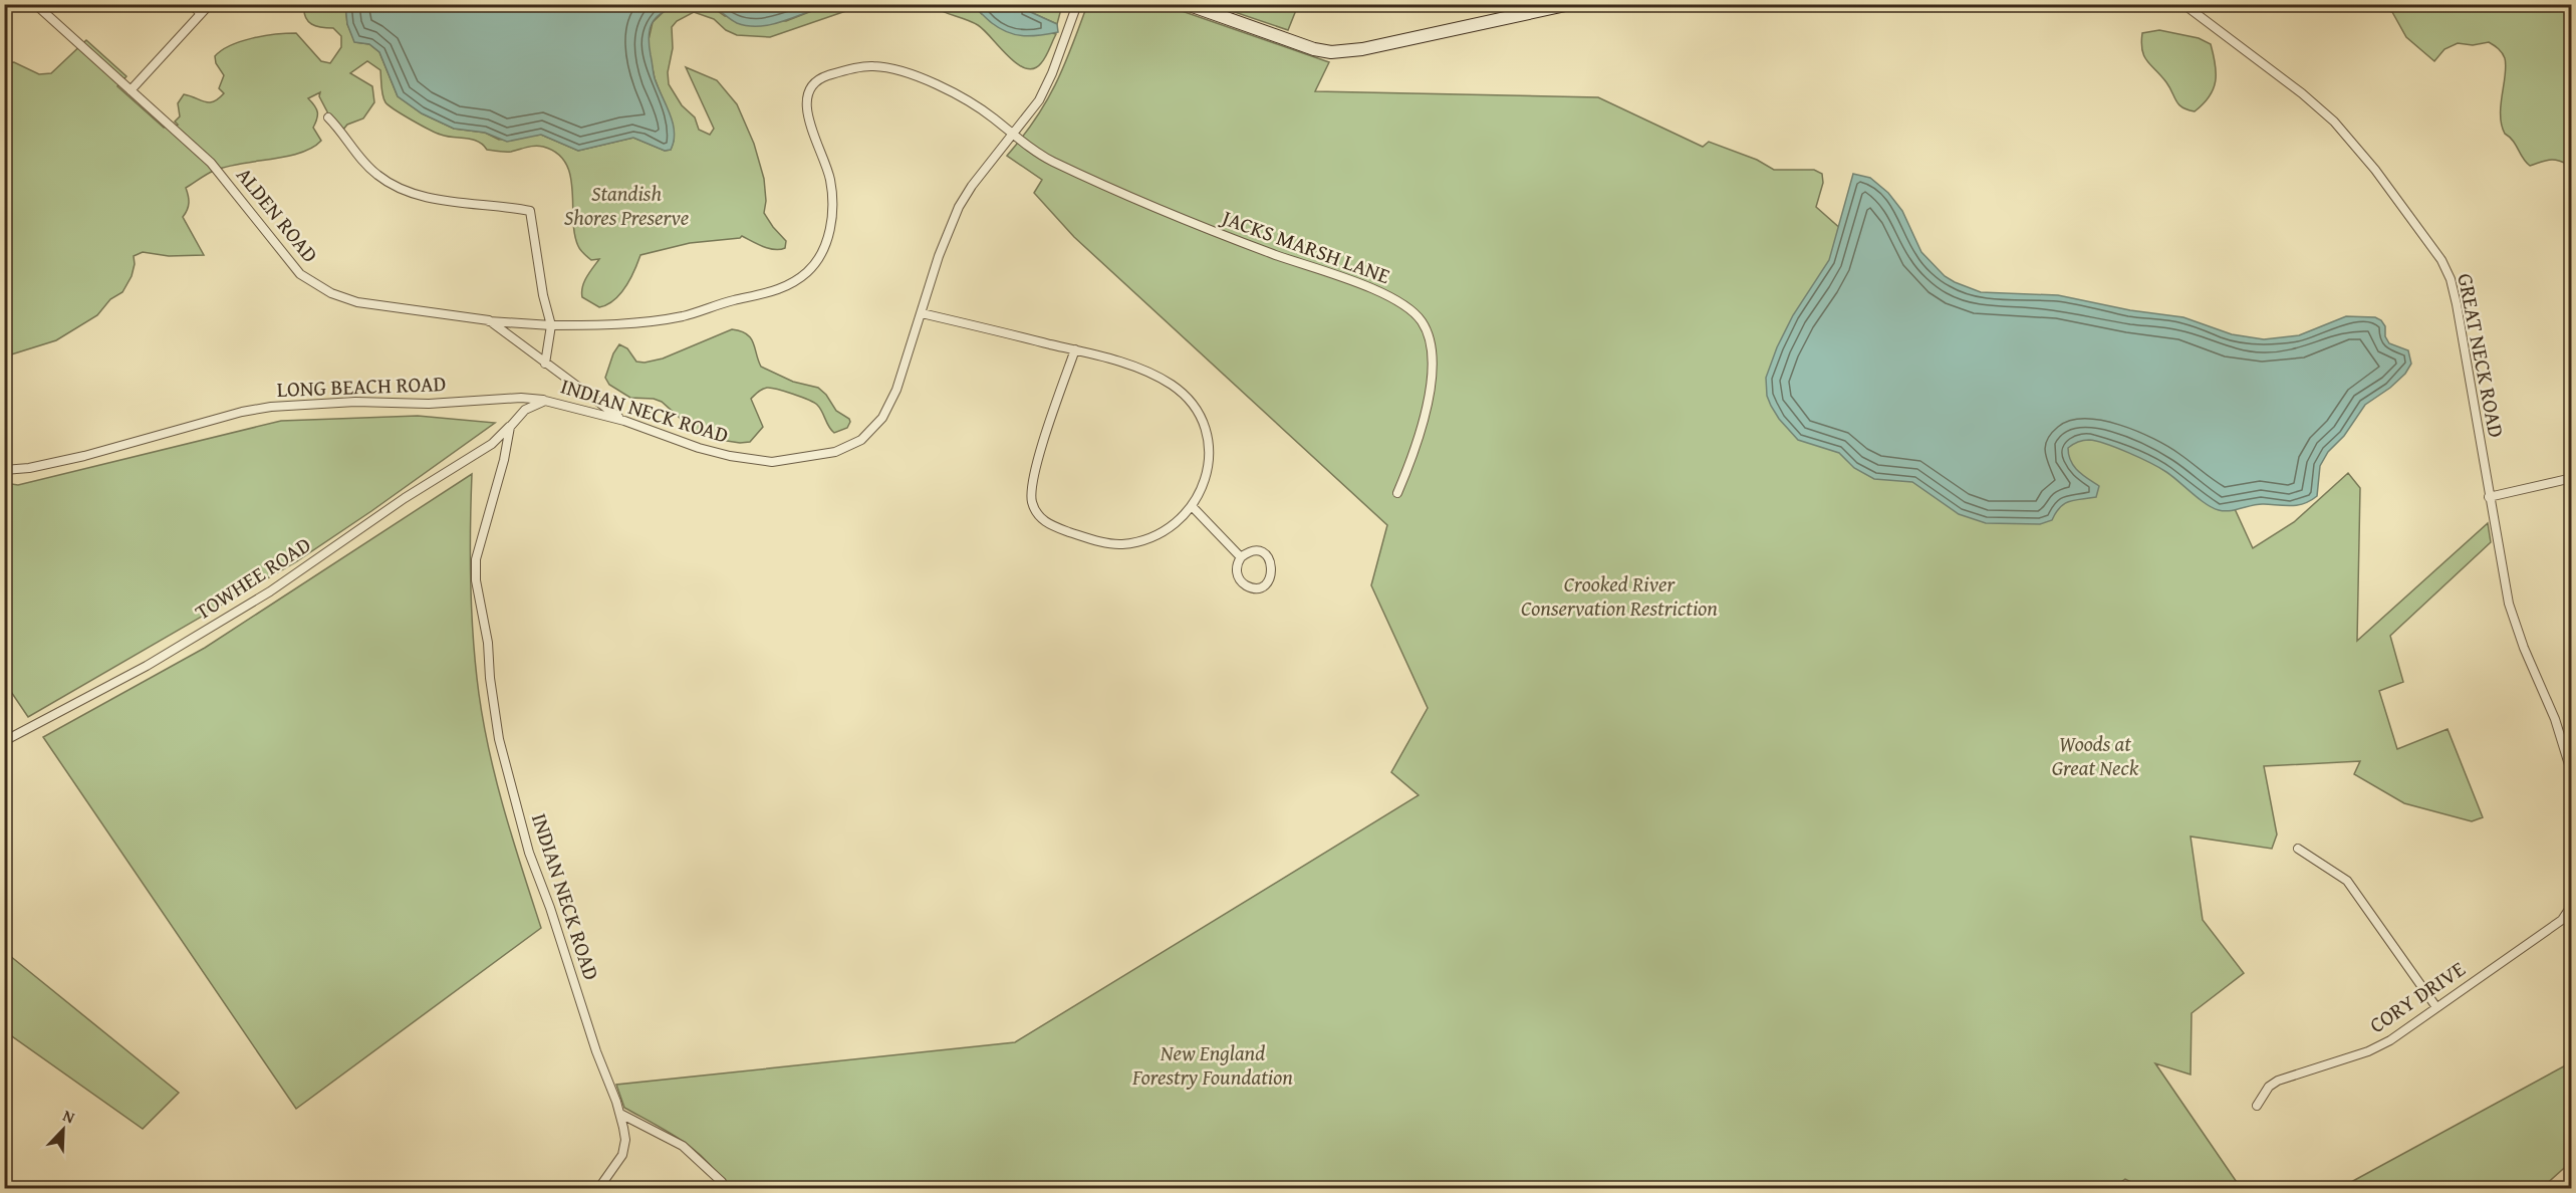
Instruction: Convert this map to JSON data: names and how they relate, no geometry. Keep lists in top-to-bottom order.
{
  "streets": {
    "street": [
      "ALDEN ROAD",
      "JACKS MARSH LANE",
      "GREAT NECK ROAD",
      "LONG BEACH ROAD",
      "INDIAN NECK ROAD",
      "TOWHEE ROAD",
      "CORY DRIVE"
    ]
  },
  "crossings": [
    ["ALDEN ROAD", "INDIAN NECK ROAD"],
    ["JACKS MARSH LANE", "INDIAN NECK ROAD"],
    ["LONG BEACH ROAD", "INDIAN NECK ROAD"],
    ["INDIAN NECK ROAD", "TOWHEE ROAD"]
  ],
  "parks": [
    "Standish Shores Preserve",
    "Crooked River Conservation Restriction",
    "Woods at Great Neck",
    "New England Forestry Foundation"
  ],
  "north": "top right"
}
